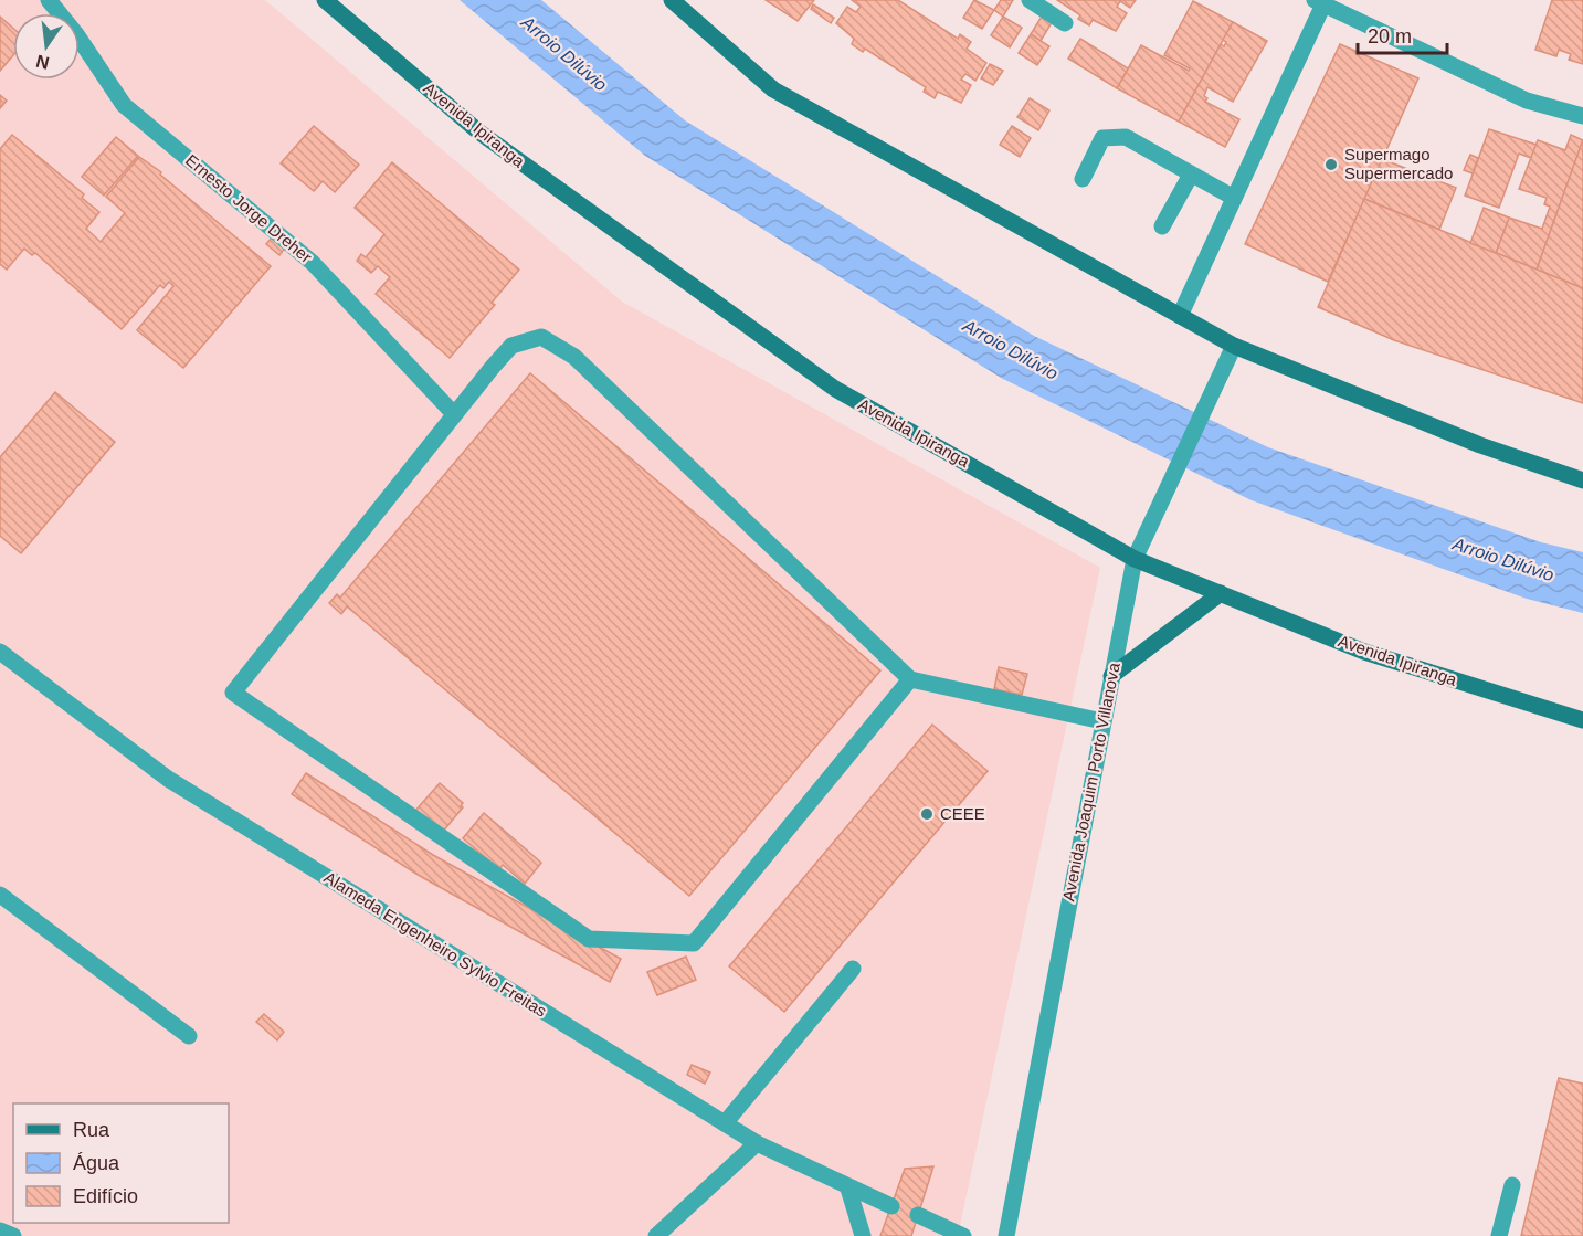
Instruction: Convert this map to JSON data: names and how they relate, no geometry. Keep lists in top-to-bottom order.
{
  "streets": {
    "main road": ["Avenida Ipiranga"],
    "street": ["Ernesto Jorge Dreher", "Avenida Joaquim Porto Villanova", "Alameda Engenheiro Sylvio Freitas"]
  },
  "crossings": [
    ["Avenida Ipiranga", "Avenida Joaquim Porto Villanova"]
  ],
  "water": ["Arroio Dilúvio"],
  "places": ["Supermago Supermercado", "CEEE"],
  "legend": ["Rua", "Água", "Edifício"],
  "scale_bar": "20 m",
  "north": "bottom"
}
